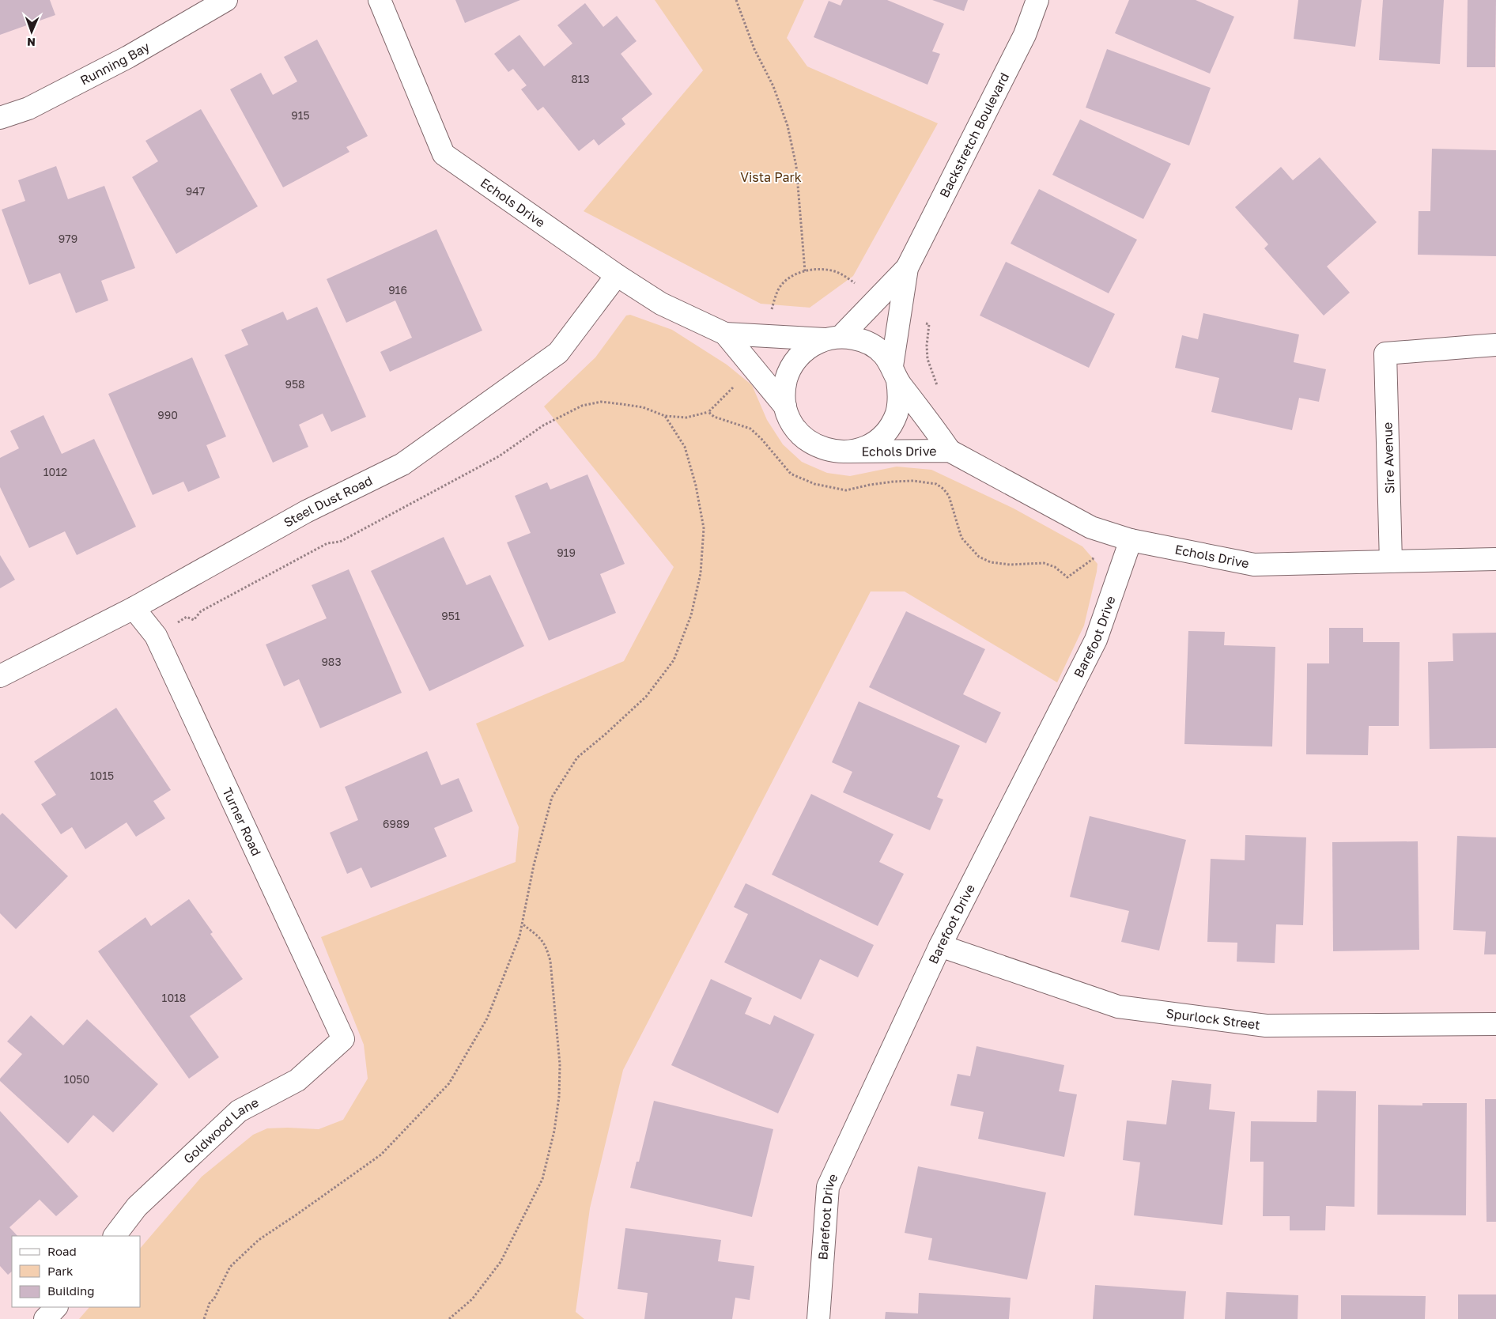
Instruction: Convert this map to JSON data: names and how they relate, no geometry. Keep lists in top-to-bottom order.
{
  "streets": {
    "street": [
      "Running Bay",
      "Backstretch Boulevard",
      "Echols Drive",
      "Sire Avenue",
      "Steel Dust Road",
      "Barefoot Drive",
      "Turner Road",
      "Spurlock Street",
      "Goldwood Lane"
    ]
  },
  "crossings": [
    ["Backstretch Boulevard", "Echols Drive"],
    ["Echols Drive", "Sire Avenue"],
    ["Echols Drive", "Steel Dust Road"],
    ["Echols Drive", "Barefoot Drive"],
    ["Steel Dust Road", "Turner Road"],
    ["Barefoot Drive", "Spurlock Street"],
    ["Turner Road", "Goldwood Lane"]
  ],
  "parks": ["Vista Park"],
  "house_numbers": [
    "813",
    "915",
    "947",
    "979",
    "916",
    "958",
    "990",
    "1012",
    "919",
    "951",
    "983",
    "1015",
    "6989",
    "1018",
    "1050"
  ],
  "legend": ["Road", "Park", "Building"],
  "north": "bottom"
}
